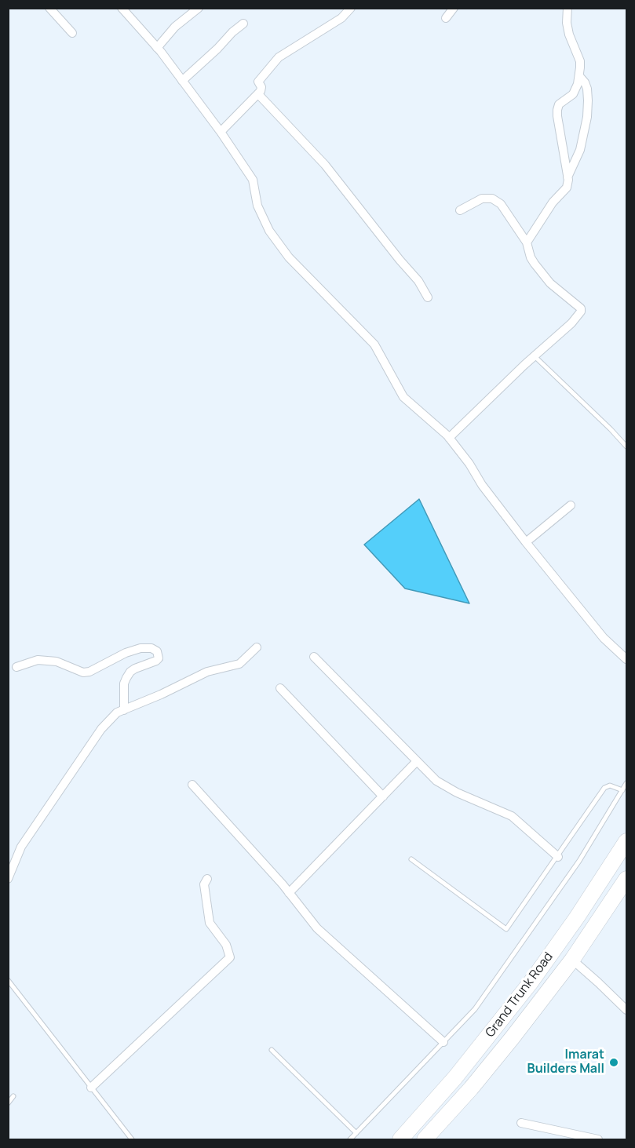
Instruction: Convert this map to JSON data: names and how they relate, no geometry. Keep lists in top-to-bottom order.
{
  "streets": {
    "highway": ["Grand Trunk Road"]
  },
  "places": ["Imarat Builders Mall"]
}
